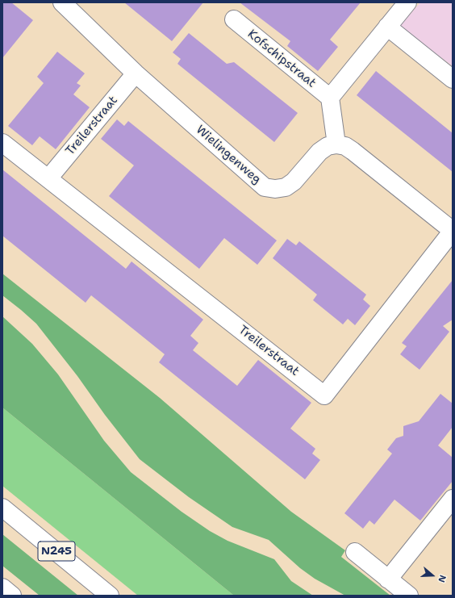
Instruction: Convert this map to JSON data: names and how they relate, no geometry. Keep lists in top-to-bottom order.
{
  "streets": {
    "street": [
      "Kofschipstraat",
      "Treilerstraat",
      "Wielingenweg",
      "N245"
    ]
  },
  "crossings": [
    ["Treilerstraat", "Wielingenweg"]
  ],
  "north": "right"
}
